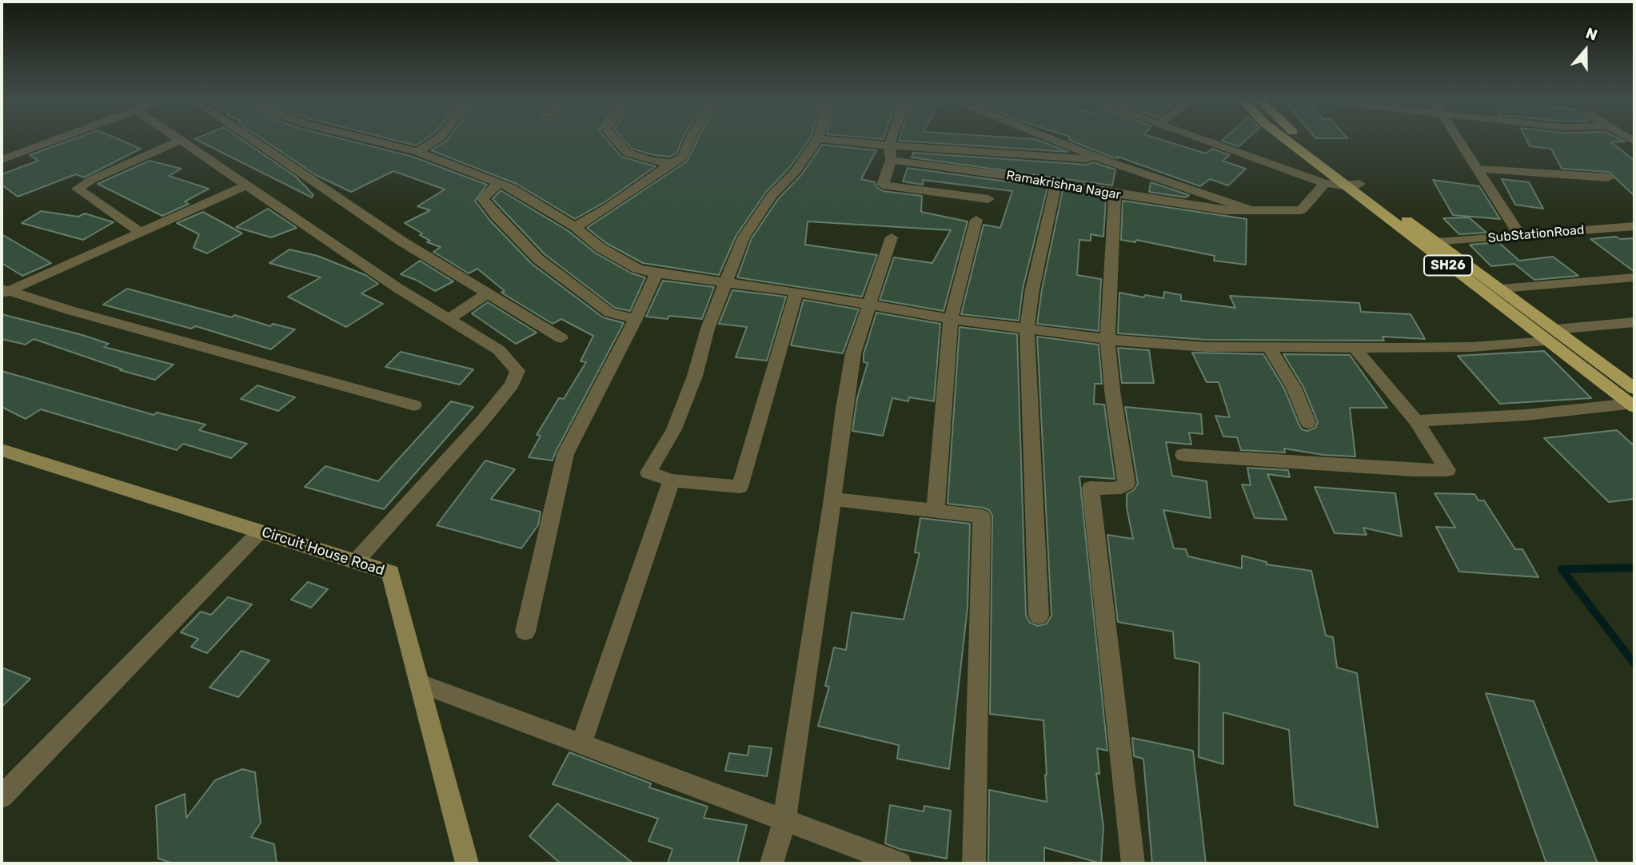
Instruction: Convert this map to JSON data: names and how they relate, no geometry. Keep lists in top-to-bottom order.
{
  "streets": {
    "main road": ["SH26"],
    "street": ["Ramakrishna Nagar", "SubStationRoad", "Circuit House Road"]
  },
  "crossings": [
    ["SubStationRoad", "SH26"]
  ],
  "north": "top"
}
